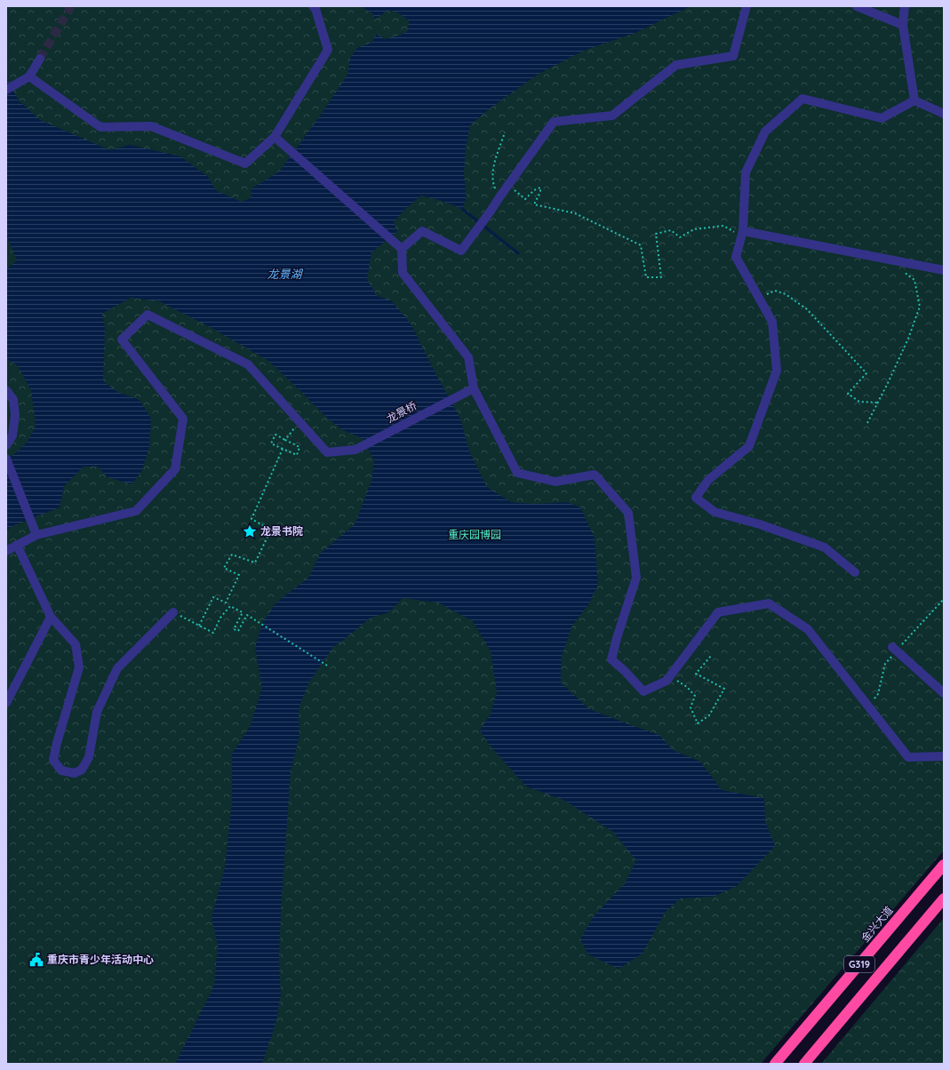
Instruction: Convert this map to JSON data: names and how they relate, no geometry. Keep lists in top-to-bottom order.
{
  "streets": {
    "highway": ["金兴大道", "G319"],
    "lane": ["龙景桥"]
  },
  "water": ["龙景湖"],
  "parks": ["重庆园博园"],
  "places": {
    "place": ["龙景书院"],
    "public building": ["重庆市青少年活动中心"]
  }
}
